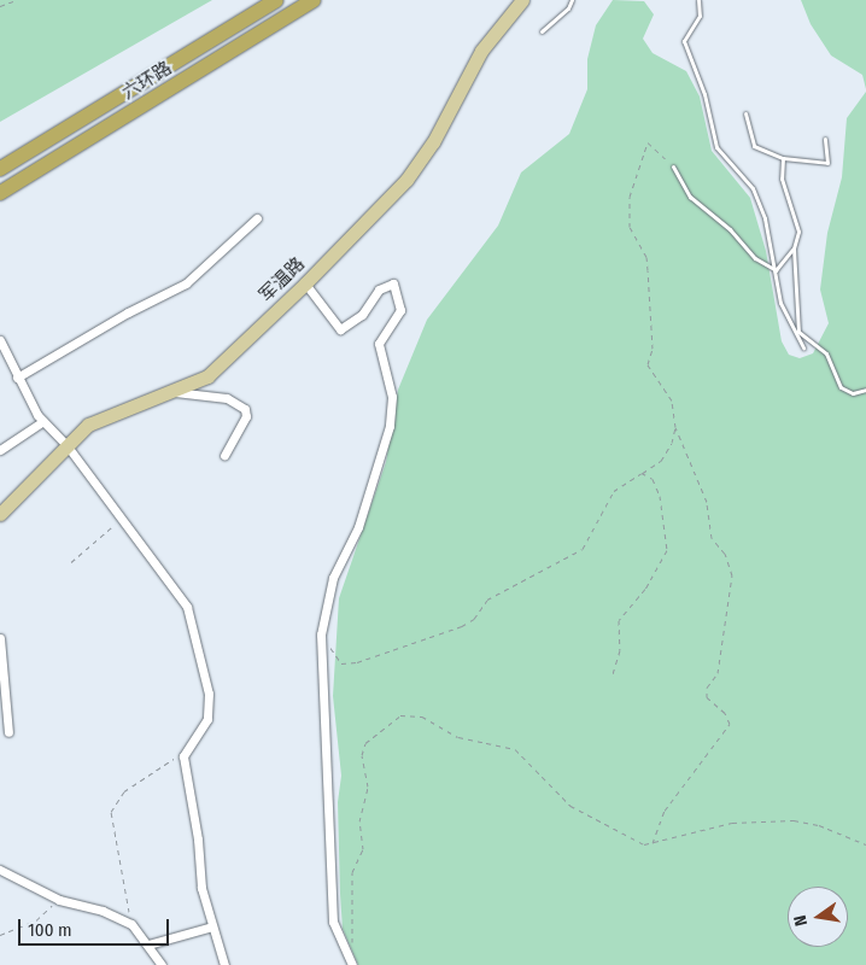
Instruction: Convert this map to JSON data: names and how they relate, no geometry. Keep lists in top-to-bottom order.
{
  "streets": {
    "highway": ["六环路"],
    "main road": ["军温路"]
  },
  "scale_bar": "100 m",
  "north": "left"
}
